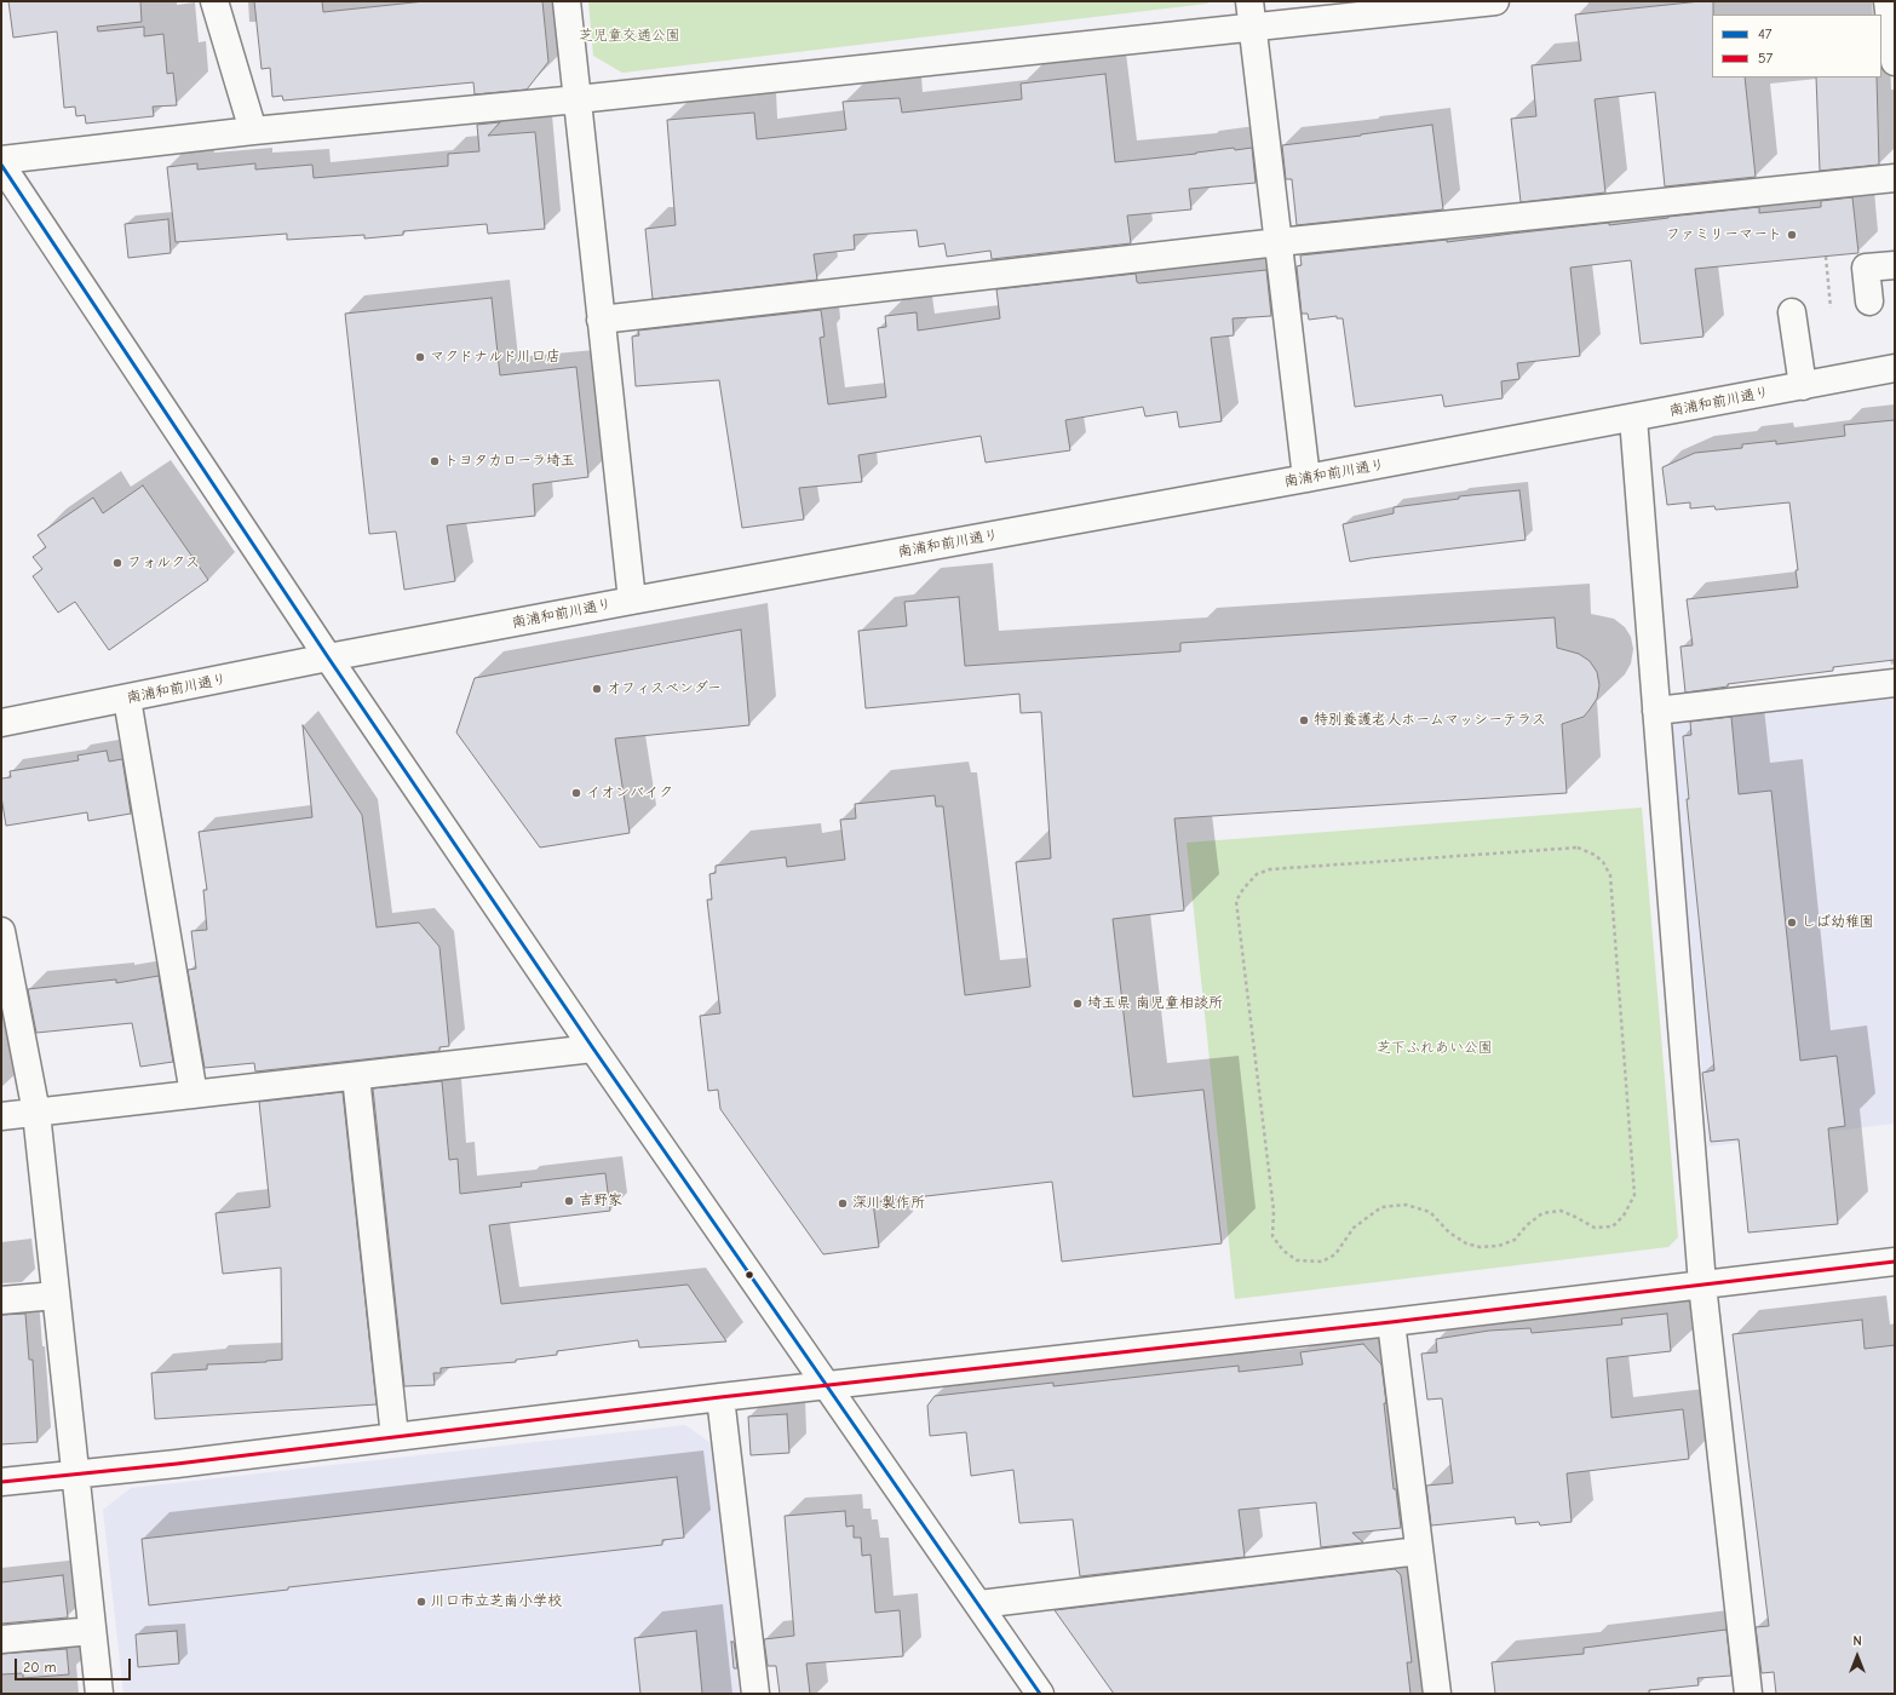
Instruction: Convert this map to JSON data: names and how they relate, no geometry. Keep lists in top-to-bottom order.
{
  "streets": {
    "street": ["南浦和前川通り"]
  },
  "parks": ["芝児童交通公園", "芝下ふれあい公園"],
  "places": [
    "ファミリーマート",
    "マクドナルド川口店",
    "トヨタカローラ埼玉",
    "フォルクス",
    "オフィスベンダー",
    "特別養護老人ホームマッシーテラス",
    "イオンバイク",
    "しば幼稚園",
    "埼玉県 南児童相談所",
    "吉野家",
    "深川製作所",
    "川口市立芝南小学校"
  ],
  "lines": ["transit line 47", "transit line 57"],
  "legend": ["47", "57"],
  "scale_bar": "20 m",
  "north": "top"
}
